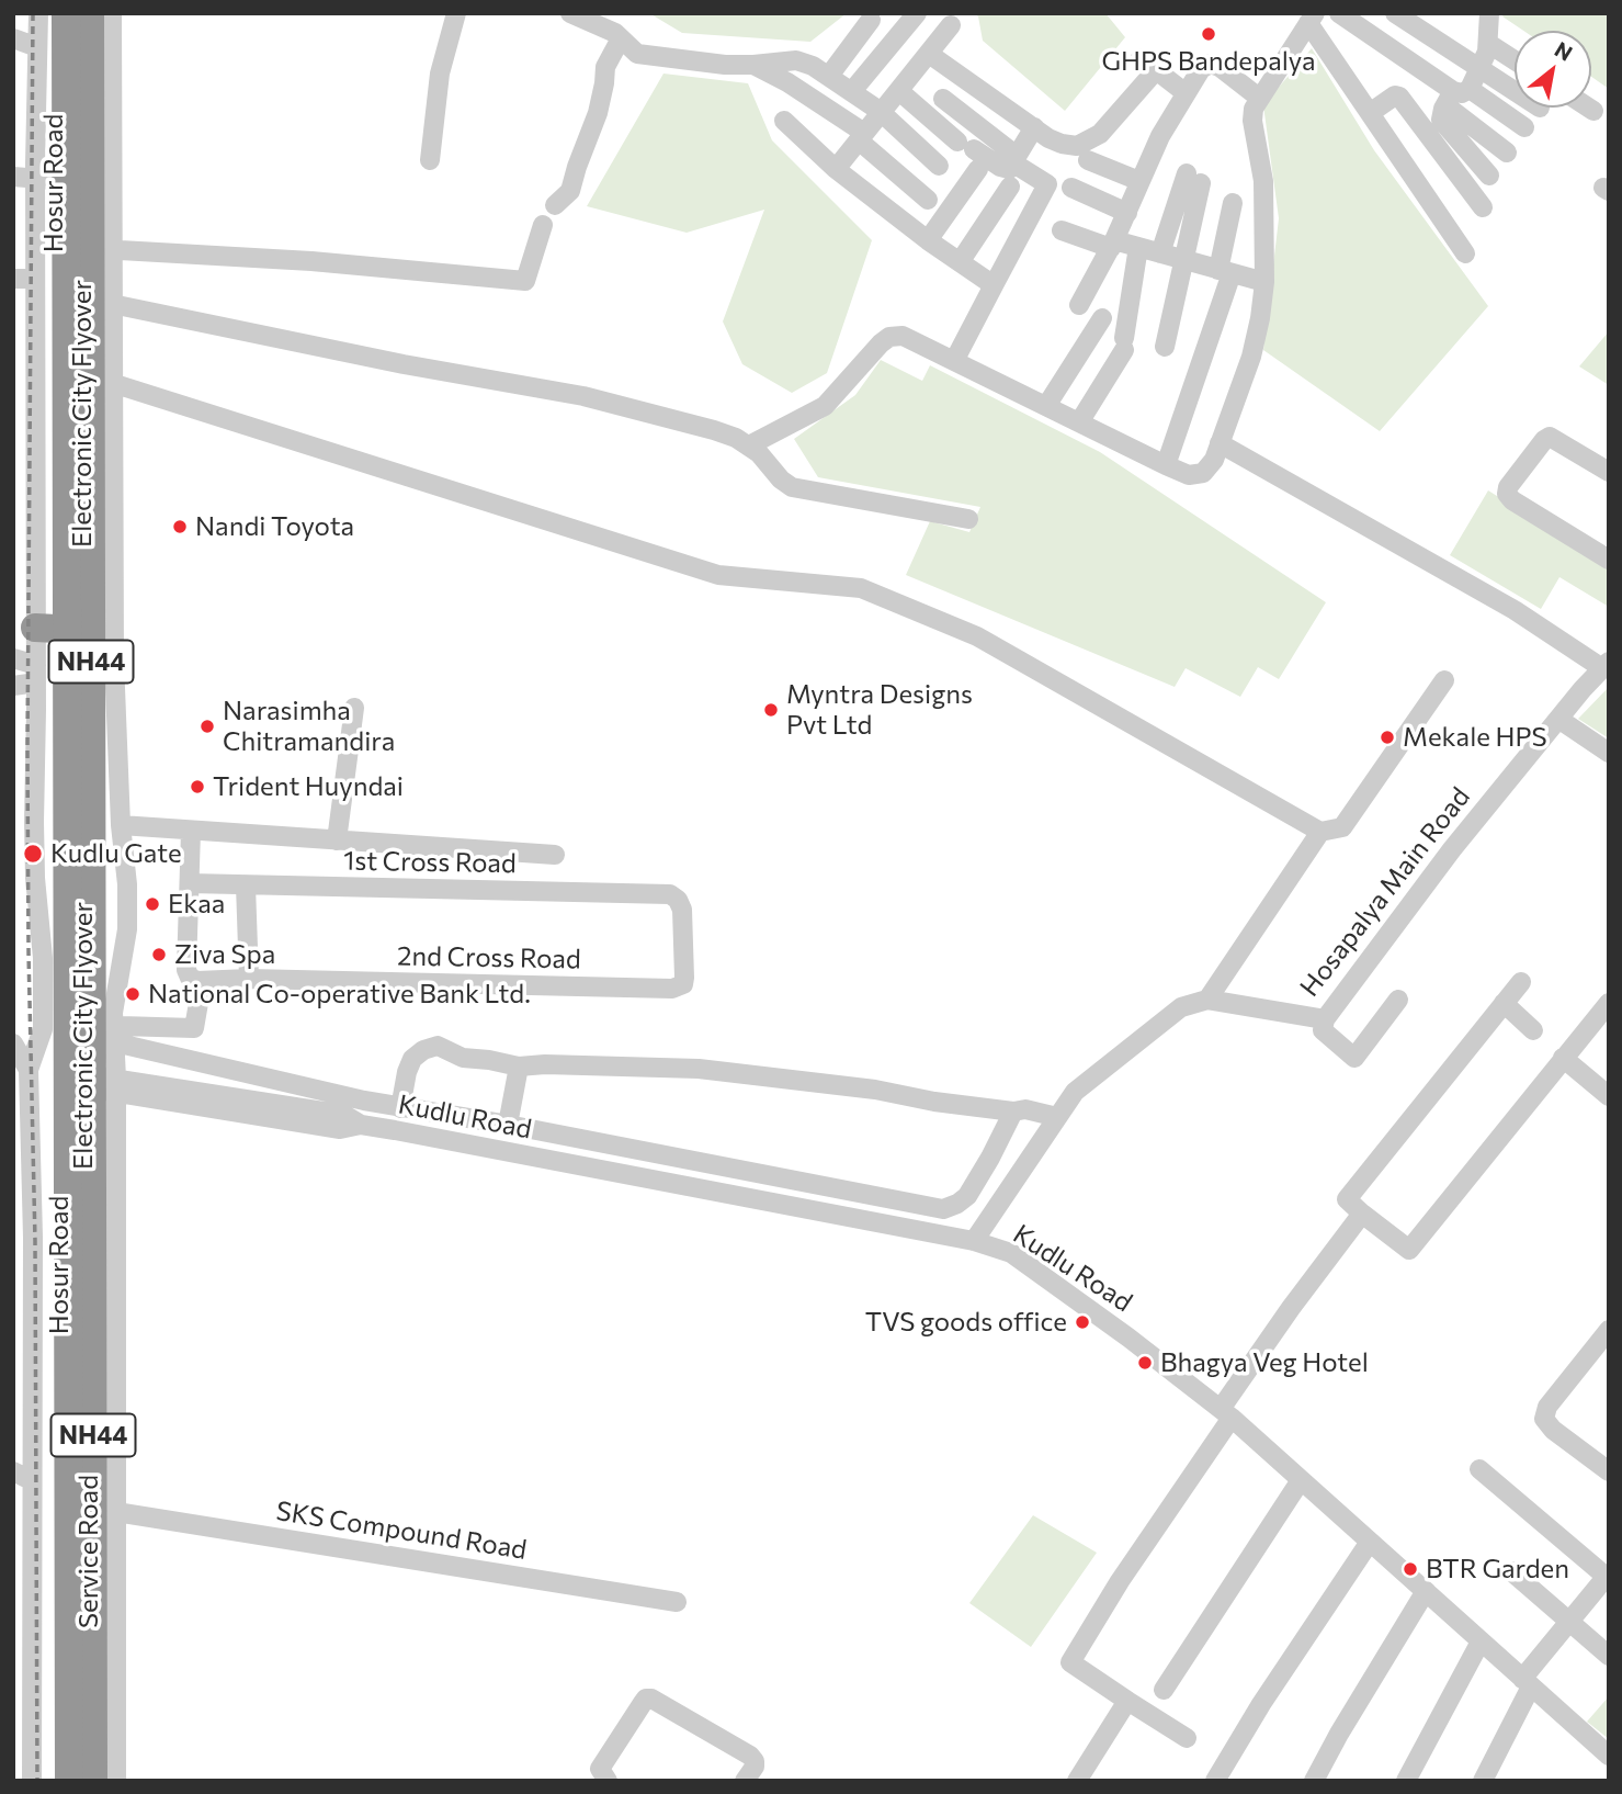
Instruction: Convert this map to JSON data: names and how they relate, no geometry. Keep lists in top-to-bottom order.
{
  "streets": {
    "highway": ["Hosur Road", "Electronic City Flyover", "NH44"],
    "street": [
      "1st Cross Road",
      "Hosapalya Main Road",
      "2nd Cross Road",
      "Kudlu Road",
      "SKS Compound Road",
      "Service Road"
    ]
  },
  "crossings": [
    ["Hosur Road", "Kudlu Road"],
    ["Hosur Road", "Service Road"],
    ["1st Cross Road", "2nd Cross Road"],
    ["SKS Compound Road", "Service Road"]
  ],
  "places": [
    "GHPS Bandepalya",
    "Nandi Toyota",
    "Myntra Designs Pvt Ltd",
    "Narasimha Chitramandira",
    "Mekale HPS",
    "Trident Huyndai",
    "Kudlu Gate",
    "Ekaa",
    "Ziva Spa",
    "National Co-operative Bank Ltd.",
    "TVS goods office",
    "Bhagya Veg Hotel",
    "BTR Garden"
  ],
  "north": "top right"
}
